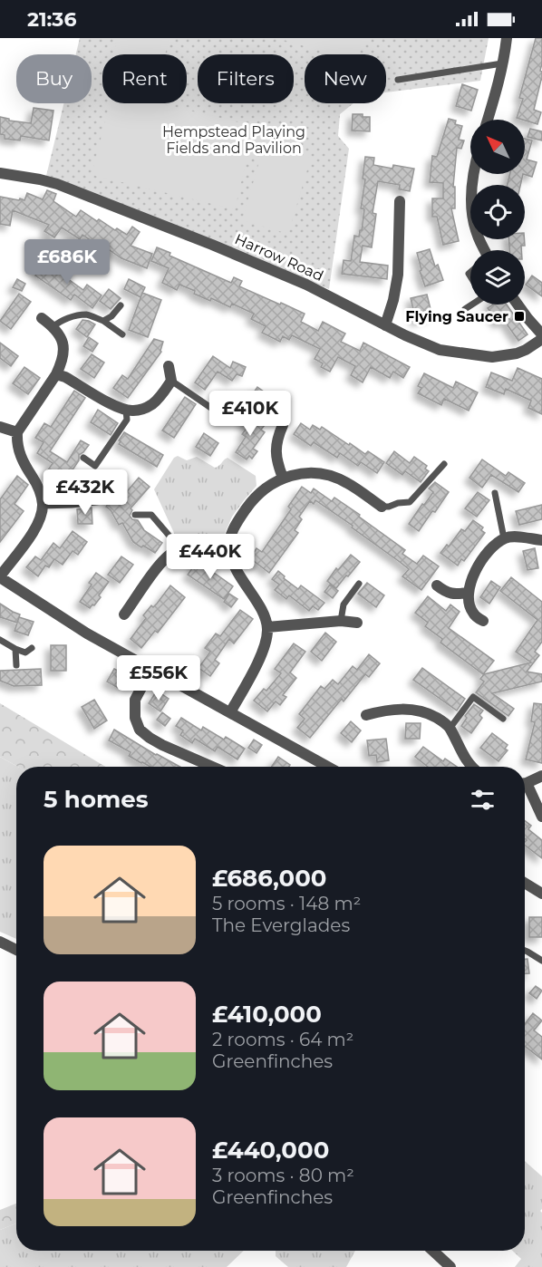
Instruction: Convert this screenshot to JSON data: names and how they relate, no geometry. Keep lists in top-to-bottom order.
{
  "streets": {
    "street": ["Harrow Road"]
  },
  "parks": ["Hempstead Playing Fields and Pavilion"],
  "places": {
    "transit": ["Flying Saucer"]
  },
  "north": "top left",
  "page": {
    "status": "21:36",
    "chip": [
      "Buy",
      "Rent",
      "Filters",
      "New"
    ],
    "price": [
      "£686K",
      "£410K",
      "£432K",
      "£440K",
      "£556K"
    ],
    "heading": "5 homes",
    "list": [
      {
        "name": "£686,000",
        "note": "5 rooms · 148 m² · The Everglades"
      },
      {
        "name": "£410,000",
        "note": "2 rooms · 64 m² · Greenfinches"
      },
      {
        "name": "£440,000",
        "note": "3 rooms · 80 m² · Greenfinches"
      }
    ]
  }
}
